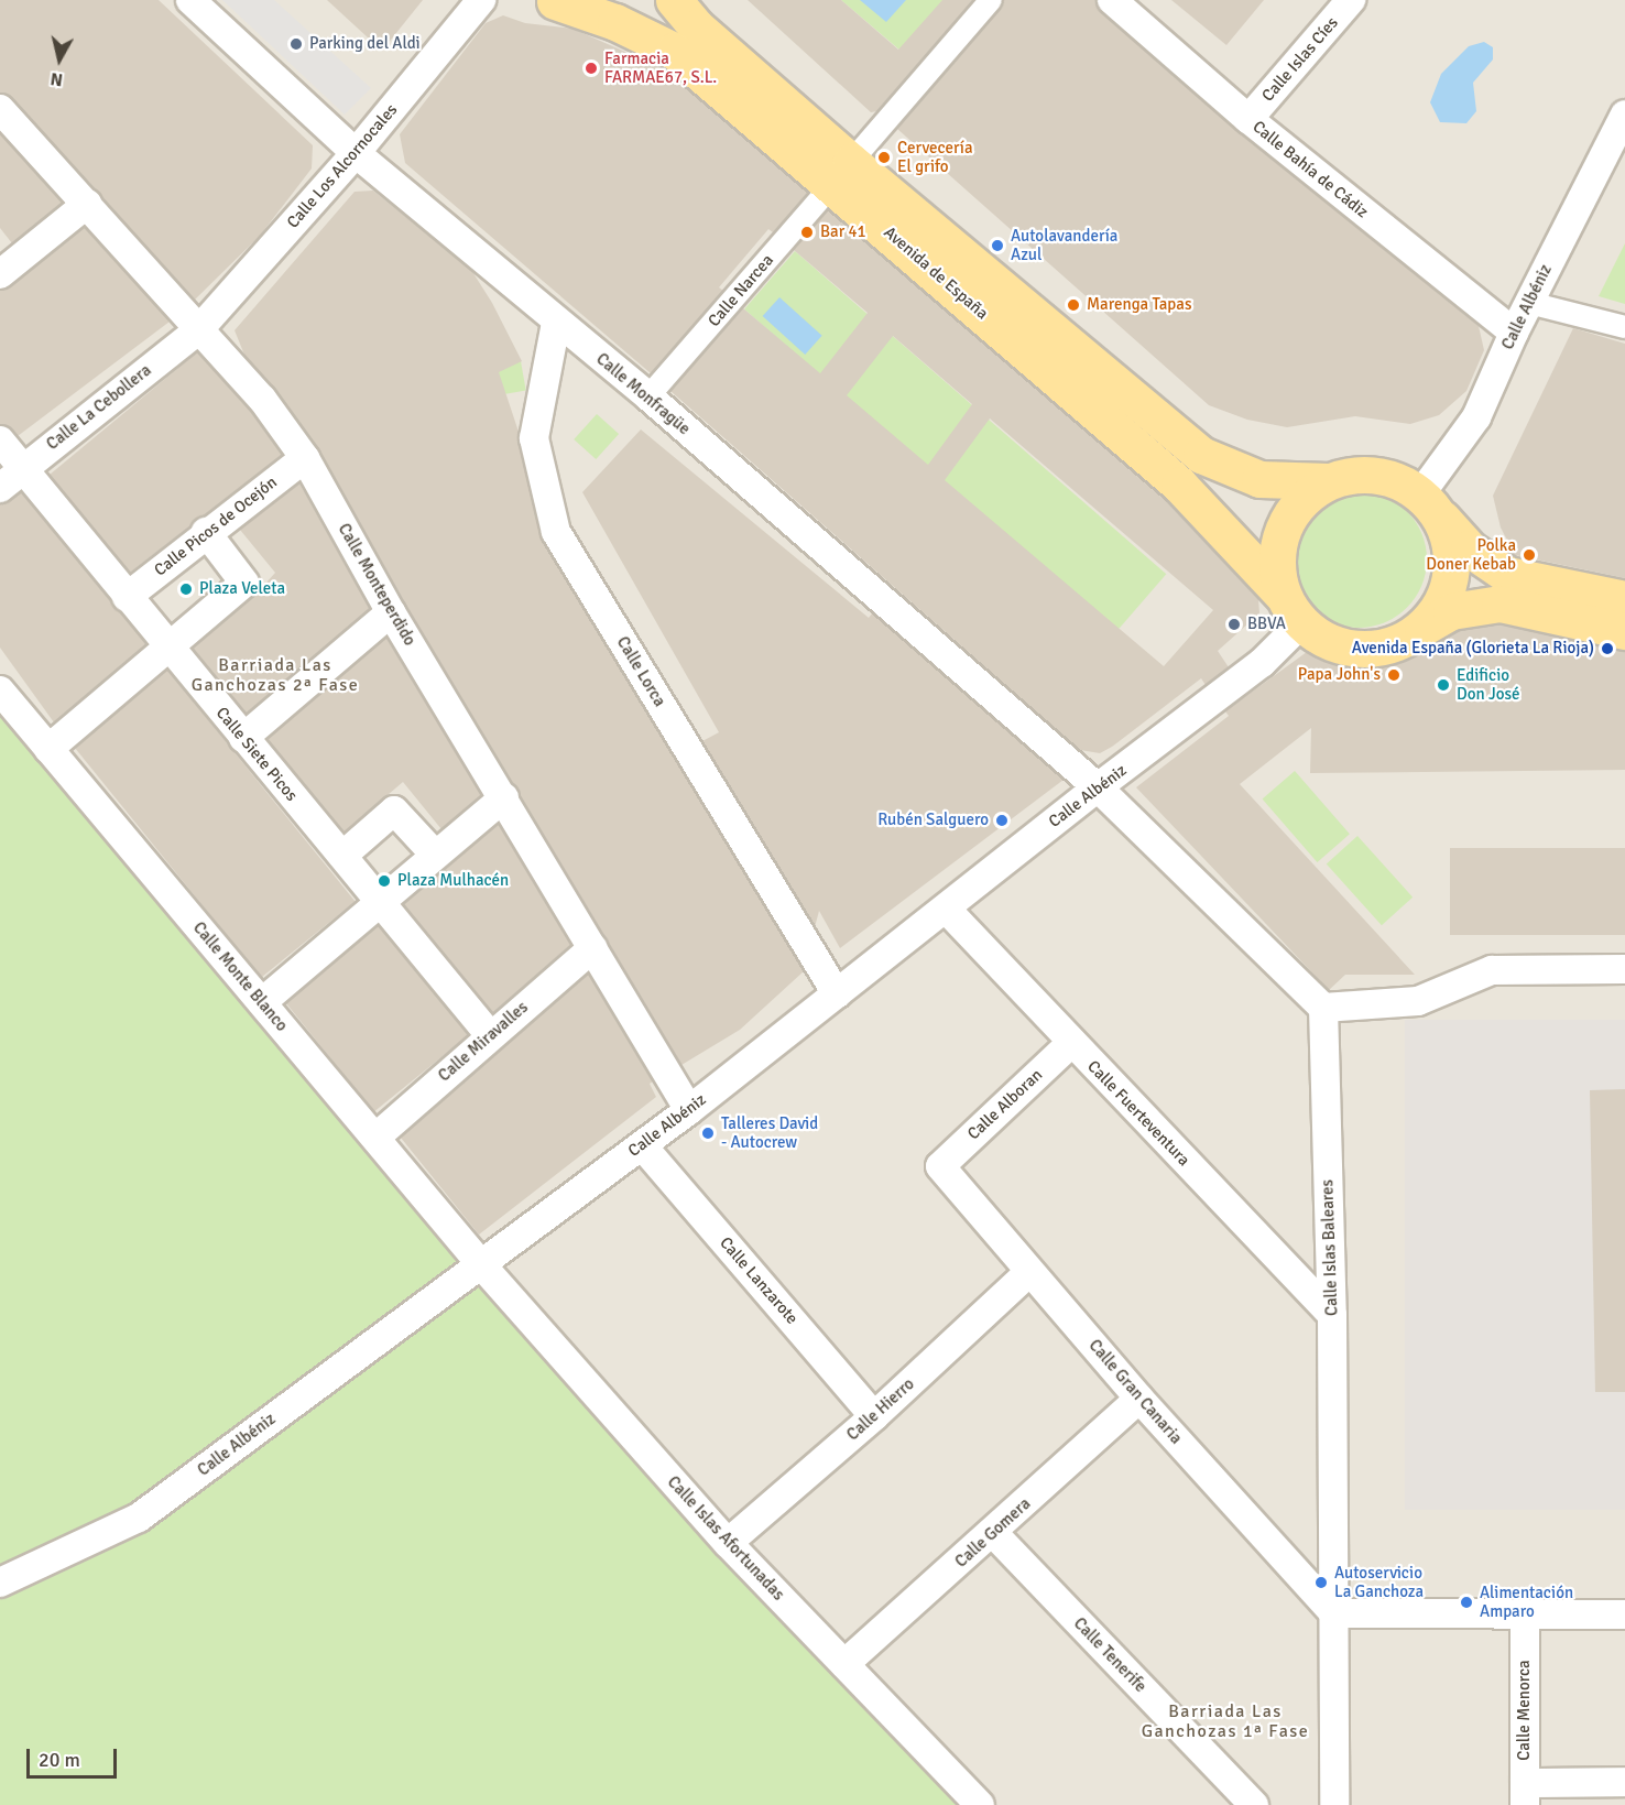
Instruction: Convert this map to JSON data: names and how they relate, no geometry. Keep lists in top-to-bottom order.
{
  "streets": {
    "main road": ["Avenida de España"],
    "street": [
      "Calle Islas Cíes",
      "Calle Los Alcornocales",
      "Calle Bahía de Cádiz",
      "Calle Narcea",
      "Calle Albéniz",
      "Calle Monfragüe",
      "Calle La Cebollera",
      "Calle Picos de Ocejón",
      "Calle Monteperdido",
      "Calle Lorca",
      "Calle Siete Picos",
      "Calle Monte Blanco",
      "Calle Miravalles",
      "Calle Alboran",
      "Calle Fuerteventura",
      "Calle Islas Baleares",
      "Calle Lanzarote",
      "Calle Gran Canaria",
      "Calle Hierro",
      "Calle Gomera",
      "Calle Islas Afortunadas",
      "Calle Tenerife",
      "Calle Menorca"
    ]
  },
  "crossings": [
    ["Calle Islas Cíes", "Calle Bahía de Cádiz"],
    ["Calle Los Alcornocales", "Calle Monfragüe"],
    ["Calle Los Alcornocales", "Calle La Cebollera"],
    ["Calle Los Alcornocales", "Calle Monteperdido"],
    ["Calle Bahía de Cádiz", "Calle Albéniz"],
    ["Avenida de España", "Calle Narcea"],
    ["Avenida de España", "Calle Albéniz"],
    ["Calle Narcea", "Calle Monfragüe"],
    ["Calle Albéniz", "Calle Monfragüe"],
    ["Calle Albéniz", "Calle Monteperdido"],
    ["Calle Albéniz", "Calle Lorca"],
    ["Calle Albéniz", "Calle Monte Blanco"],
    ["Calle Albéniz", "Calle Fuerteventura"],
    ["Calle Albéniz", "Calle Lanzarote"],
    ["Calle Albéniz", "Calle Islas Afortunadas"],
    ["Calle Monfragüe", "Calle Lorca"],
    ["Calle La Cebollera", "Calle Monteperdido"],
    ["Calle La Cebollera", "Calle Siete Picos"],
    ["Calle Picos de Ocejón", "Calle Monteperdido"],
    ["Calle Picos de Ocejón", "Calle Siete Picos"],
    ["Calle Monteperdido", "Calle Miravalles"],
    ["Calle Siete Picos", "Calle Miravalles"],
    ["Calle Monte Blanco", "Calle Miravalles"],
    ["Calle Monte Blanco", "Calle Islas Afortunadas"],
    ["Calle Alboran", "Calle Fuerteventura"],
    ["Calle Alboran", "Calle Gran Canaria"],
    ["Calle Fuerteventura", "Calle Islas Baleares"],
    ["Calle Islas Baleares", "Calle Gran Canaria"],
    ["Calle Lanzarote", "Calle Hierro"],
    ["Calle Gran Canaria", "Calle Hierro"],
    ["Calle Gran Canaria", "Calle Gomera"],
    ["Calle Hierro", "Calle Islas Afortunadas"],
    ["Calle Gomera", "Calle Islas Afortunadas"],
    ["Calle Gomera", "Calle Tenerife"]
  ],
  "districts": ["Barriada Las Ganchozas 2ª Fase", "Barriada Las Ganchozas 1ª Fase"],
  "places": [
    "Parking del Aldi",
    "Farmacia FARMAE67, S.L.",
    "Cervecería El grifo",
    "Bar 41",
    "Autolavandería Azul",
    "Marenga Tapas",
    "Polka Doner Kebab",
    "Plaza Veleta",
    "BBVA",
    "Avenida España (Glorieta La Rioja)",
    "Papa John's",
    "Edificio Don José",
    "Rubén Salguero",
    "Plaza Mulhacén",
    "Talleres David - Autocrew",
    "Autoservicio La Ganchoza",
    "Alimentación Amparo"
  ],
  "scale_bar": "20 m",
  "north": "bottom"
}
